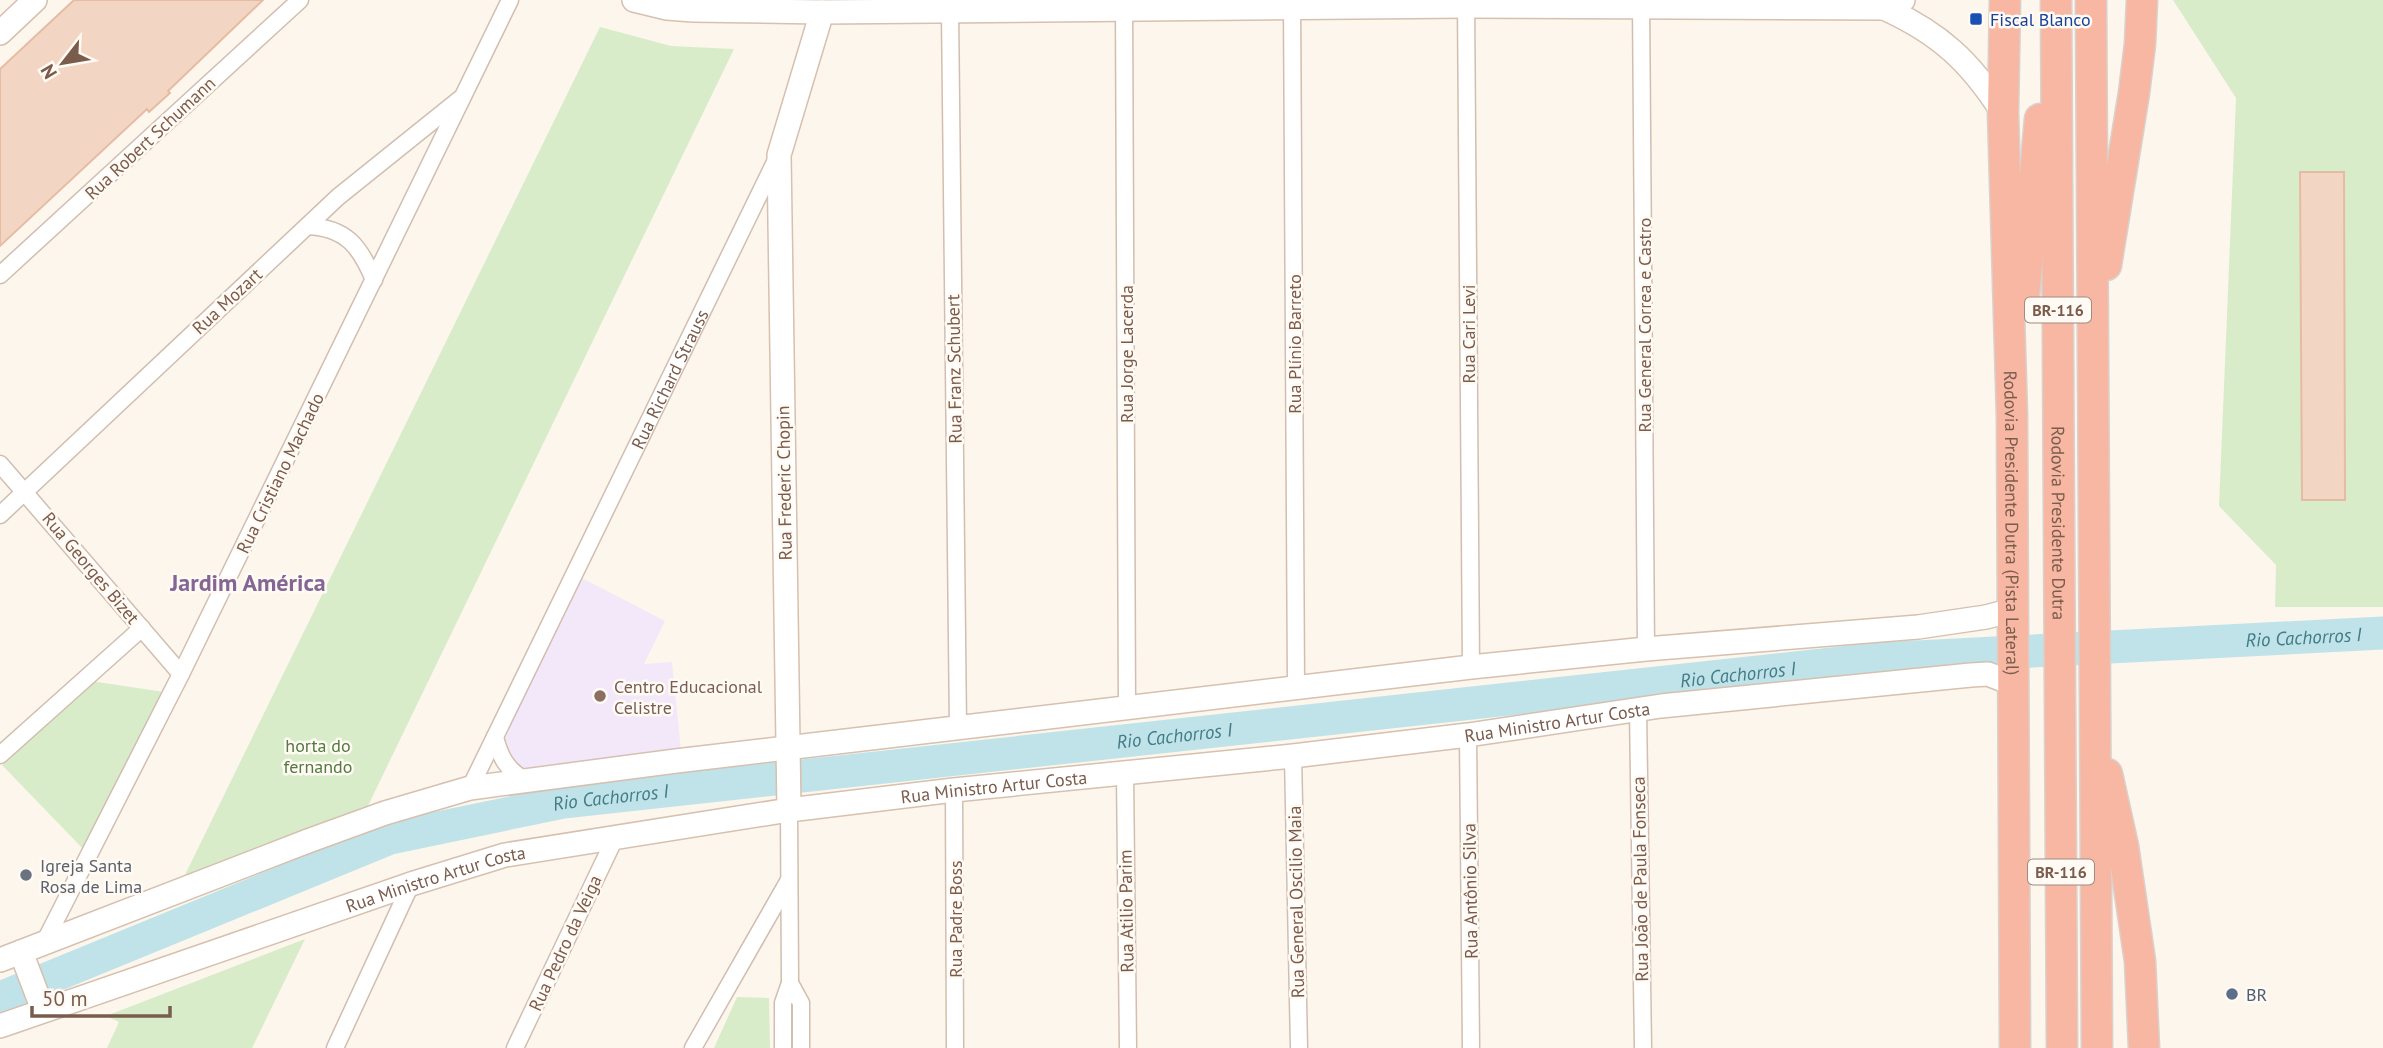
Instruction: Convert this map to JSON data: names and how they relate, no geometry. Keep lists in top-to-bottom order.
{
  "streets": {
    "highway": ["BR-116", "Rodovia Presidente Dutra (Pista Lateral)", "Rodovia Presidente Dutra"],
    "street": [
      "Rua Robert Schumann",
      "Rua Mozart",
      "Rua General Correa e Castro",
      "Rua Cari Levi",
      "Rua Plínio Barreto",
      "Rua Jorge Lacerda",
      "Rua Franz Schubert",
      "Rua Richard Strauss",
      "Rua Cristiano Machado",
      "Rua Frederic Chopin",
      "Rua Georges Bizet",
      "Rua Ministro Artur Costa",
      "Rua João de Paula Fonseca",
      "Rua Antônio Silva",
      "Rua General Oscilio Maia",
      "Rua Atilio Parim",
      "Rua Padre Boss",
      "Rua Pedro da Veiga"
    ]
  },
  "crossings": [
    ["Rua Mozart", "Rua Cristiano Machado"],
    ["Rua Mozart", "Rua Georges Bizet"],
    ["BR-116", "Rodovia Presidente Dutra"],
    ["Rua Richard Strauss", "Rua Frederic Chopin"],
    ["Rua Cristiano Machado", "Rua Georges Bizet"],
    ["Rua Frederic Chopin", "Rua Ministro Artur Costa"],
    ["Rodovia Presidente Dutra (Pista Lateral)", "Rua Ministro Artur Costa"],
    ["Rua Ministro Artur Costa", "Rua João de Paula Fonseca"],
    ["Rua Ministro Artur Costa", "Rua Antônio Silva"],
    ["Rua Ministro Artur Costa", "Rua General Oscilio Maia"],
    ["Rua Ministro Artur Costa", "Rua Atilio Parim"],
    ["Rua Ministro Artur Costa", "Rua Padre Boss"],
    ["Rua Ministro Artur Costa", "Rua Pedro da Veiga"]
  ],
  "districts": ["Jardim América"],
  "water": ["Rio Cachorros I"],
  "parks": ["horta do fernando"],
  "places": {
    "transit": ["Fiscal Blanco"],
    "other": ["Centro Educacional Celistre", "Igreja Santa Rosa de Lima", "BR"]
  },
  "scale_bar": "50 m",
  "north": "bottom left"
}
